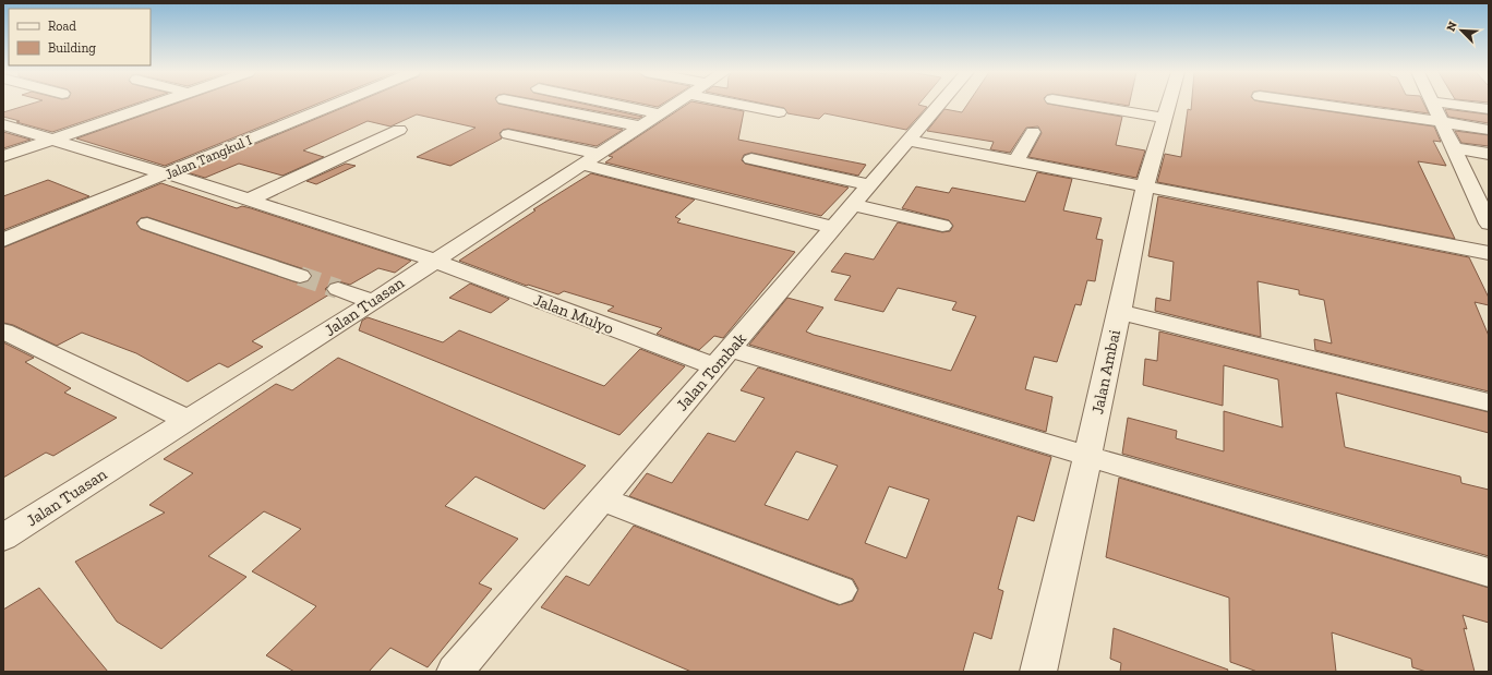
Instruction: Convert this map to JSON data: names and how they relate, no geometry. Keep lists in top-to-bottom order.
{
  "streets": {
    "street": [
      "Jalan Tangkul I",
      "Jalan Tuasan",
      "Jalan Mulyo",
      "Jalan Tombak",
      "Jalan Ambai"
    ]
  },
  "crossings": [
    ["Jalan Tangkul I", "Jalan Mulyo"],
    ["Jalan Tuasan", "Jalan Mulyo"],
    ["Jalan Mulyo", "Jalan Tombak"],
    ["Jalan Mulyo", "Jalan Ambai"]
  ],
  "legend": ["Road", "Building"],
  "north": "top left"
}
